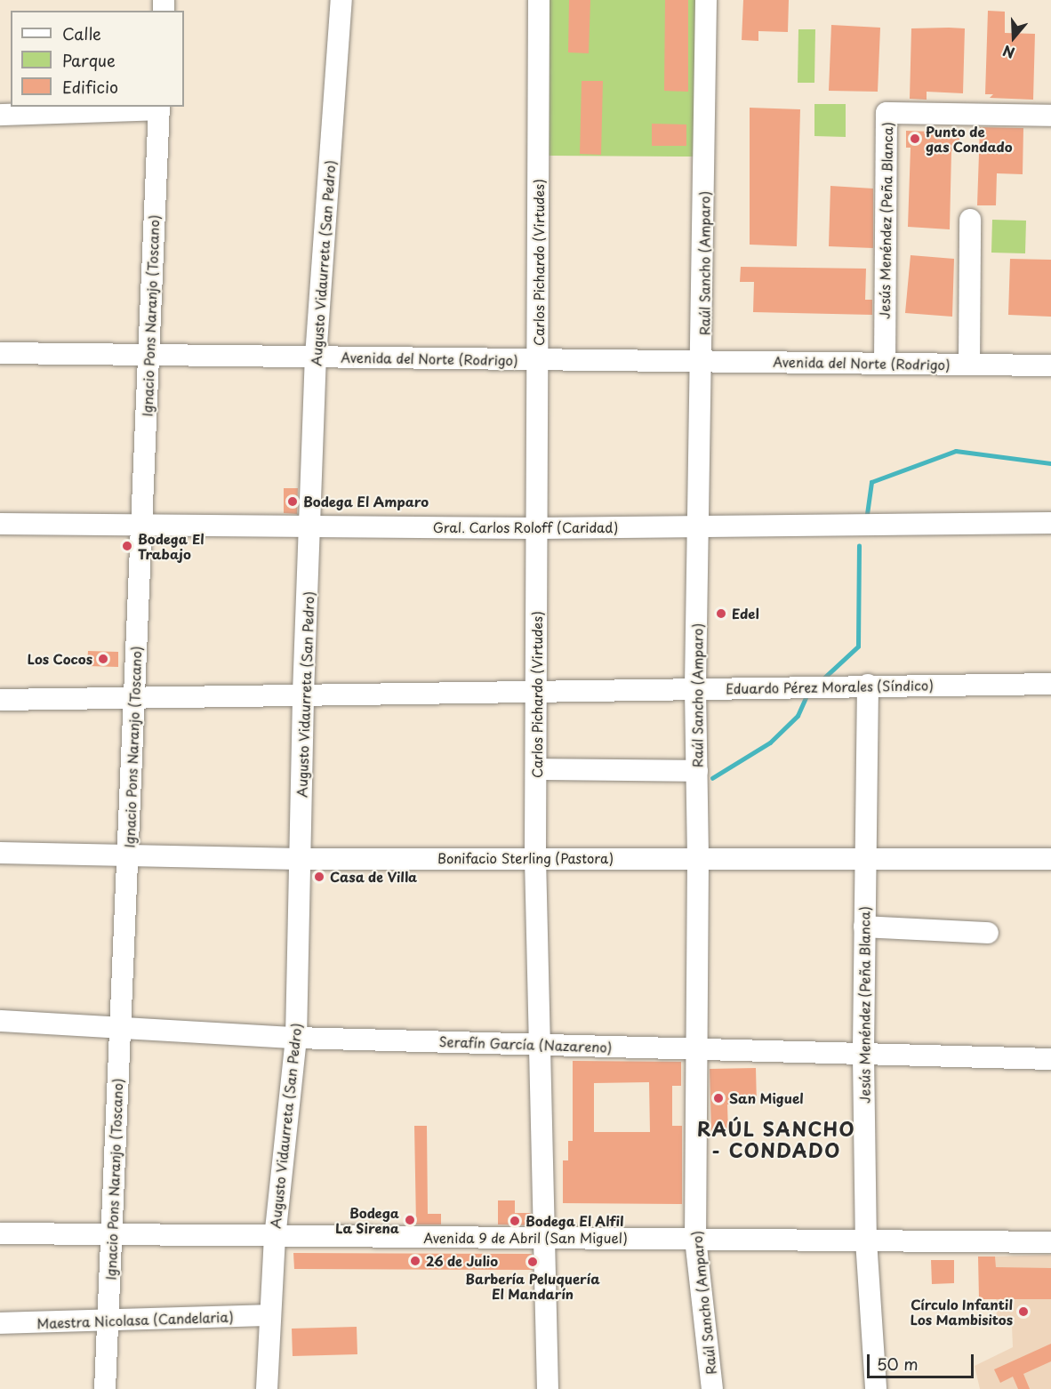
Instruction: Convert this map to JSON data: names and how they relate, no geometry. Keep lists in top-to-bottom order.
{
  "streets": {
    "street": [
      "Jesús Menéndez (Peña Blanca)",
      "Carlos Pichardo (Virtudes)",
      "Augusto Vidaurreta (San Pedro)",
      "Raúl Sancho (Amparo)",
      "Ignacio Pons Naranjo (Toscano)",
      "Avenida del Norte (Rodrigo)",
      "Gral. Carlos Roloff (Caridad)",
      "Eduardo Pérez Morales (Síndico)",
      "Bonifacio Sterling (Pastora)",
      "Serafín García (Nazareno)",
      "Avenida 9 de Abril (San Miguel)",
      "Maestra Nicolasa (Candelaria)"
    ]
  },
  "crossings": [
    ["Jesús Menéndez (Peña Blanca)", "Avenida del Norte (Rodrigo)"],
    ["Jesús Menéndez (Peña Blanca)", "Eduardo Pérez Morales (Síndico)"],
    ["Jesús Menéndez (Peña Blanca)", "Bonifacio Sterling (Pastora)"],
    ["Jesús Menéndez (Peña Blanca)", "Serafín García (Nazareno)"],
    ["Jesús Menéndez (Peña Blanca)", "Avenida 9 de Abril (San Miguel)"],
    ["Carlos Pichardo (Virtudes)", "Avenida del Norte (Rodrigo)"],
    ["Carlos Pichardo (Virtudes)", "Gral. Carlos Roloff (Caridad)"],
    ["Carlos Pichardo (Virtudes)", "Eduardo Pérez Morales (Síndico)"],
    ["Carlos Pichardo (Virtudes)", "Bonifacio Sterling (Pastora)"],
    ["Carlos Pichardo (Virtudes)", "Serafín García (Nazareno)"],
    ["Carlos Pichardo (Virtudes)", "Avenida 9 de Abril (San Miguel)"],
    ["Augusto Vidaurreta (San Pedro)", "Avenida del Norte (Rodrigo)"],
    ["Augusto Vidaurreta (San Pedro)", "Gral. Carlos Roloff (Caridad)"],
    ["Augusto Vidaurreta (San Pedro)", "Eduardo Pérez Morales (Síndico)"],
    ["Augusto Vidaurreta (San Pedro)", "Bonifacio Sterling (Pastora)"],
    ["Augusto Vidaurreta (San Pedro)", "Serafín García (Nazareno)"],
    ["Augusto Vidaurreta (San Pedro)", "Avenida 9 de Abril (San Miguel)"],
    ["Augusto Vidaurreta (San Pedro)", "Maestra Nicolasa (Candelaria)"],
    ["Raúl Sancho (Amparo)", "Avenida del Norte (Rodrigo)"],
    ["Raúl Sancho (Amparo)", "Gral. Carlos Roloff (Caridad)"],
    ["Raúl Sancho (Amparo)", "Eduardo Pérez Morales (Síndico)"],
    ["Raúl Sancho (Amparo)", "Bonifacio Sterling (Pastora)"],
    ["Raúl Sancho (Amparo)", "Serafín García (Nazareno)"],
    ["Raúl Sancho (Amparo)", "Avenida 9 de Abril (San Miguel)"],
    ["Ignacio Pons Naranjo (Toscano)", "Avenida del Norte (Rodrigo)"],
    ["Ignacio Pons Naranjo (Toscano)", "Gral. Carlos Roloff (Caridad)"],
    ["Ignacio Pons Naranjo (Toscano)", "Eduardo Pérez Morales (Síndico)"],
    ["Ignacio Pons Naranjo (Toscano)", "Bonifacio Sterling (Pastora)"],
    ["Ignacio Pons Naranjo (Toscano)", "Serafín García (Nazareno)"],
    ["Ignacio Pons Naranjo (Toscano)", "Avenida 9 de Abril (San Miguel)"],
    ["Ignacio Pons Naranjo (Toscano)", "Maestra Nicolasa (Candelaria)"]
  ],
  "districts": ["RAÚL SANCHO - CONDADO"],
  "places": [
    "Punto de gas Condado",
    "Bodega El Amparo",
    "Bodega El Trabajo",
    "Edel",
    "Los Cocos",
    "Casa de Villa",
    "San Miguel",
    "Bodega La Sirena",
    "Bodega El Alfil",
    "26 de Julio",
    "Barbería Peluquería El Mandarín",
    "Círculo Infantil Los Mambisitos"
  ],
  "legend": ["Calle", "Parque", "Edificio"],
  "scale_bar": "50 m",
  "north": "bottom"
}
